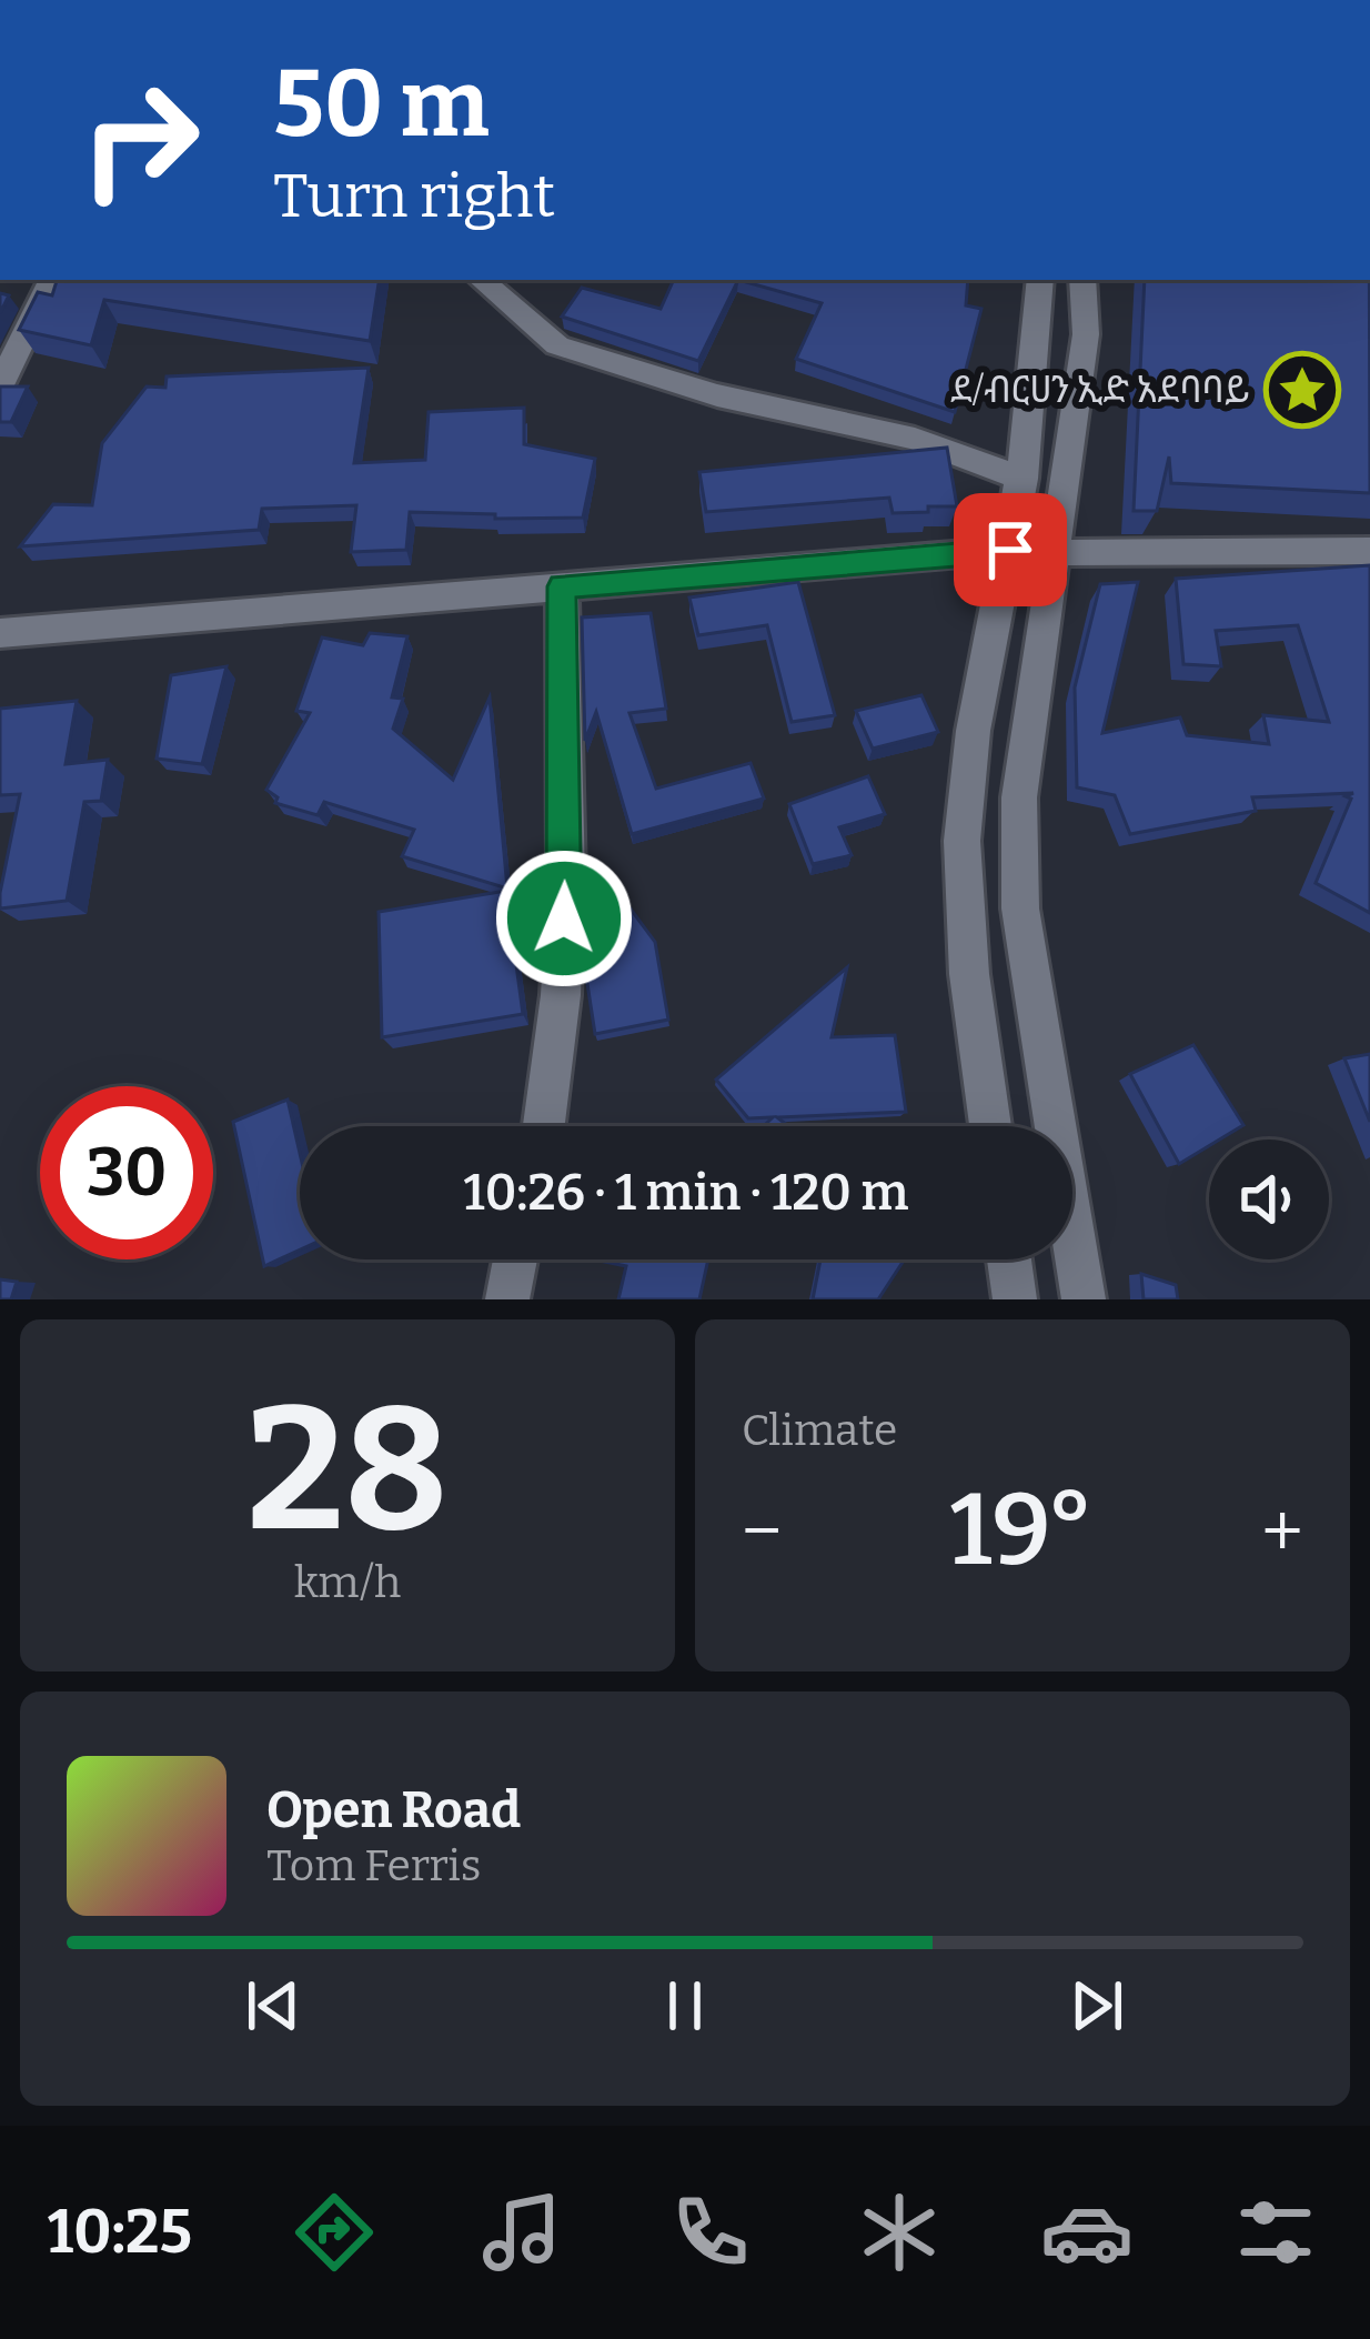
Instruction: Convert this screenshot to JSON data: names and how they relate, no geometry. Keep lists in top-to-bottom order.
{
  "places": {
    "place": ["ደ/ብርሀን ኢድ አደባባይ"]
  },
  "page": {
    "turn": ["50 m", "Turn right"],
    "limit": "30",
    "trip": "10:26 · 1 min · 120 m",
    "tile": [
      ["28", "km/h"],
      "Climate"
    ],
    "heat": ["−", "19°", "+"],
    "song": ["Open Road", "Tom Ferris"],
    "tabs": "10:25"
  }
}
